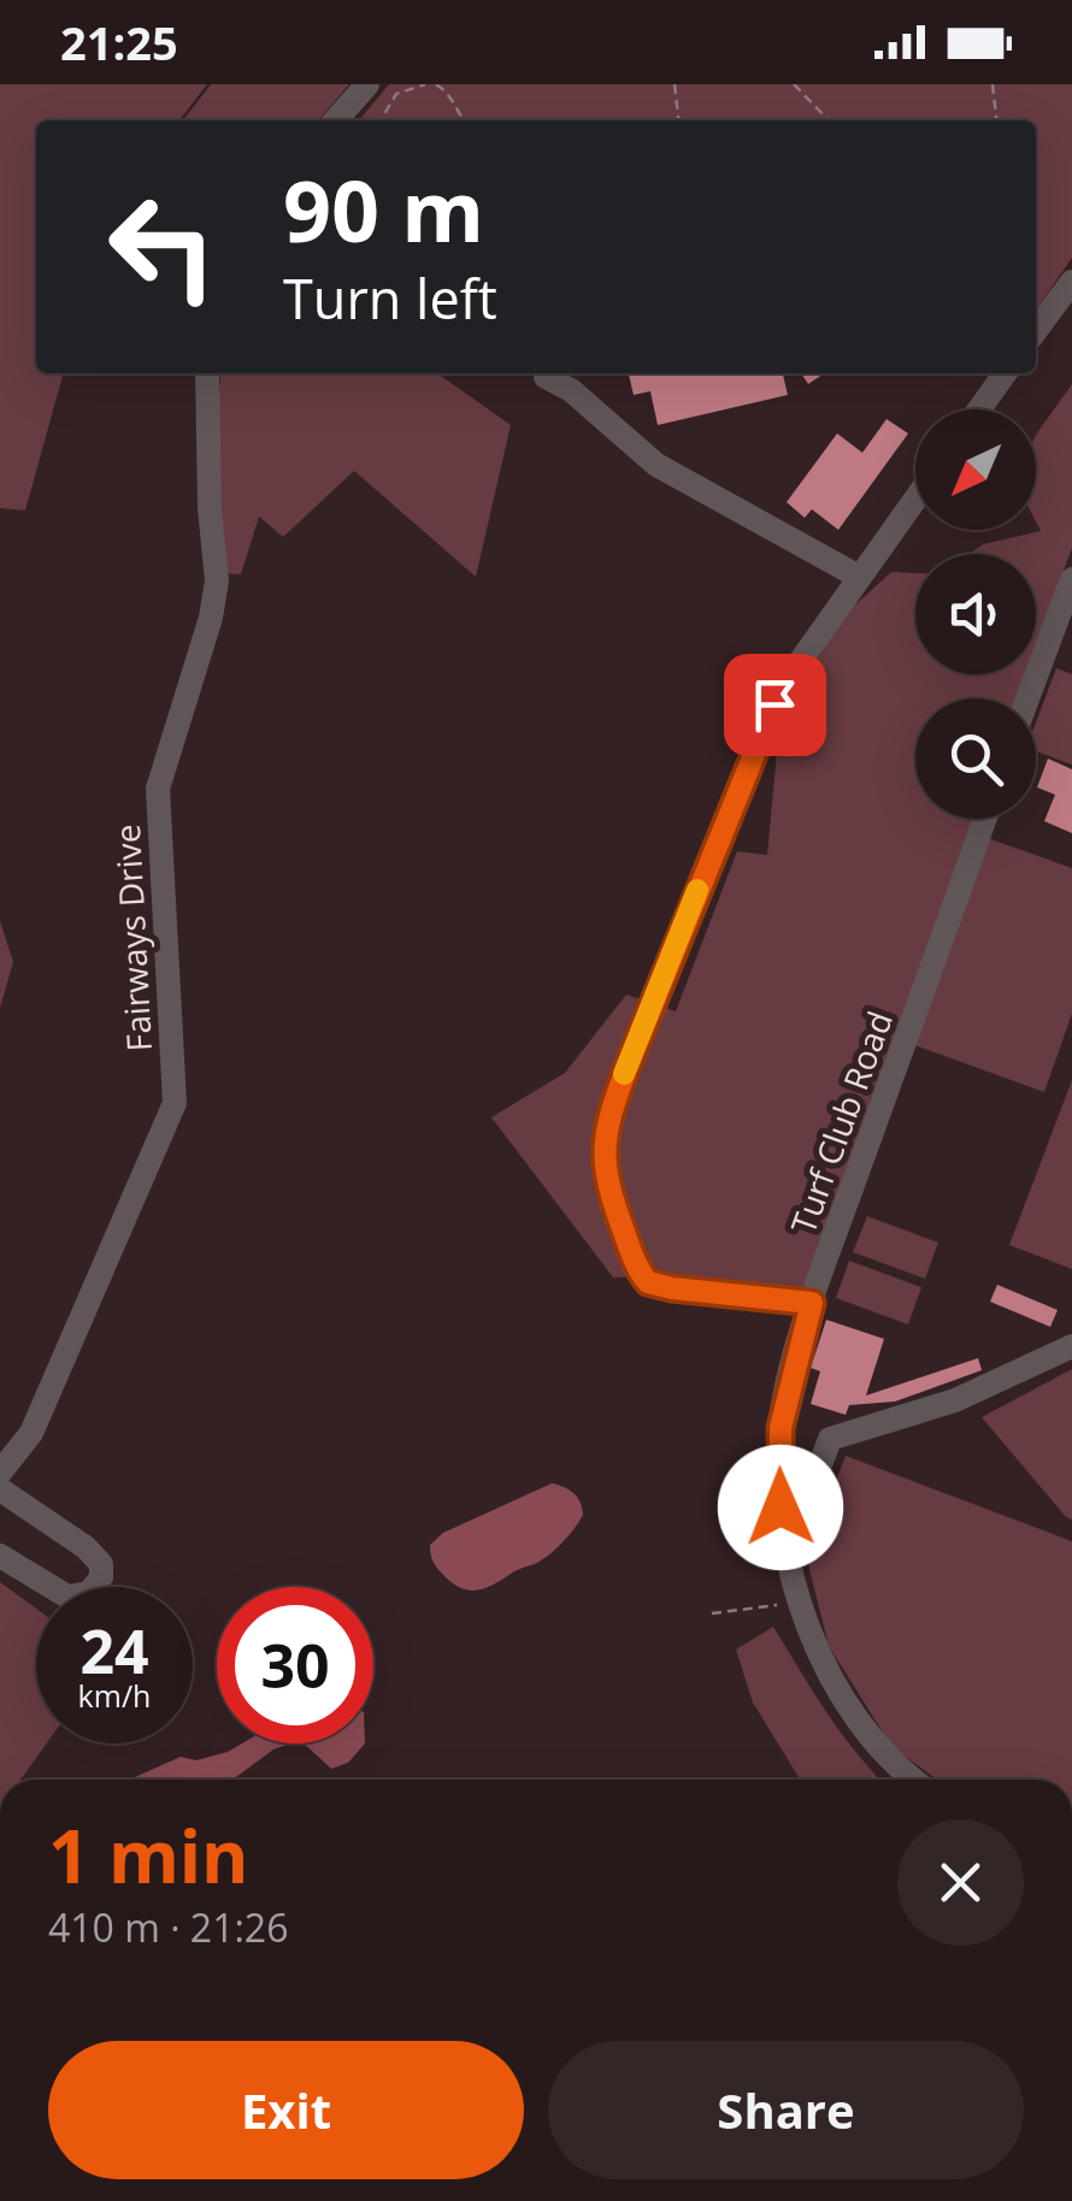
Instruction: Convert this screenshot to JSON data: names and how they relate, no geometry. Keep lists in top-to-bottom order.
{
  "streets": {
    "street": ["Fairways Drive", "Turf Club Road"]
  },
  "north": "bottom left",
  "page": {
    "status": "21:25",
    "turn": ["90 m", "Turn left"],
    "speed": "24 km/h",
    "limit": "30",
    "heading": ["1 min", "410 m · 21:26"],
    "buttons": ["Exit", "Share"]
  }
}
